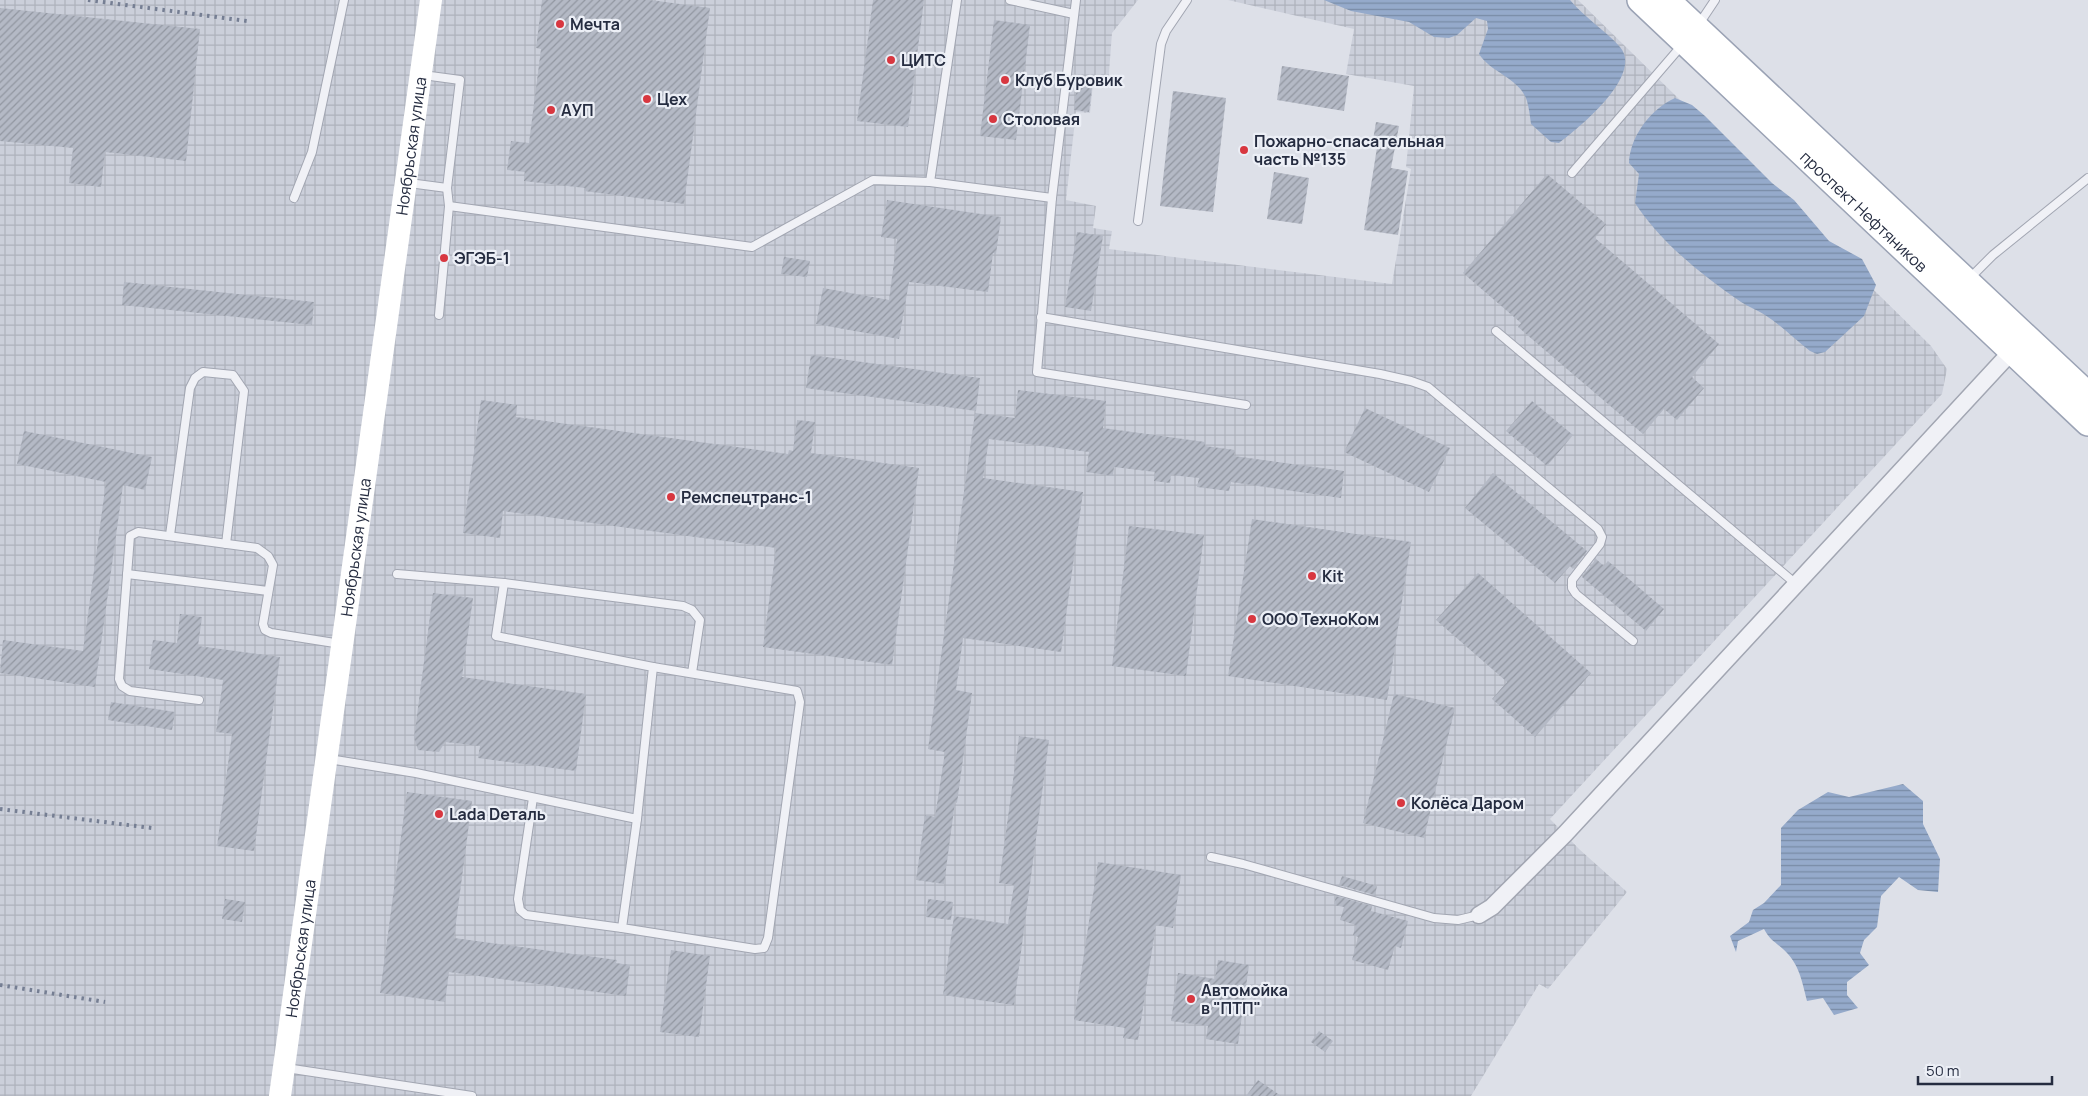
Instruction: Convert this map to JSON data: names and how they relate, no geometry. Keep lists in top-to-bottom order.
{
  "streets": {
    "main road": ["Ноябрьская улица", "проспект Нефтяников"]
  },
  "places": [
    "Мечта",
    "ЦИТС",
    "Клуб Буровик",
    "Цех",
    "АУП",
    "Столовая",
    "Пожарно-спасательная часть №135",
    "ЭГЭБ-1",
    "Ремспецтранс-1",
    "Kit",
    "ООО ТехноКом",
    "Колёса Даром",
    "Lada Dеталь",
    "Автомойка в \"ПТП\""
  ],
  "scale_bar": "50 m"
}
